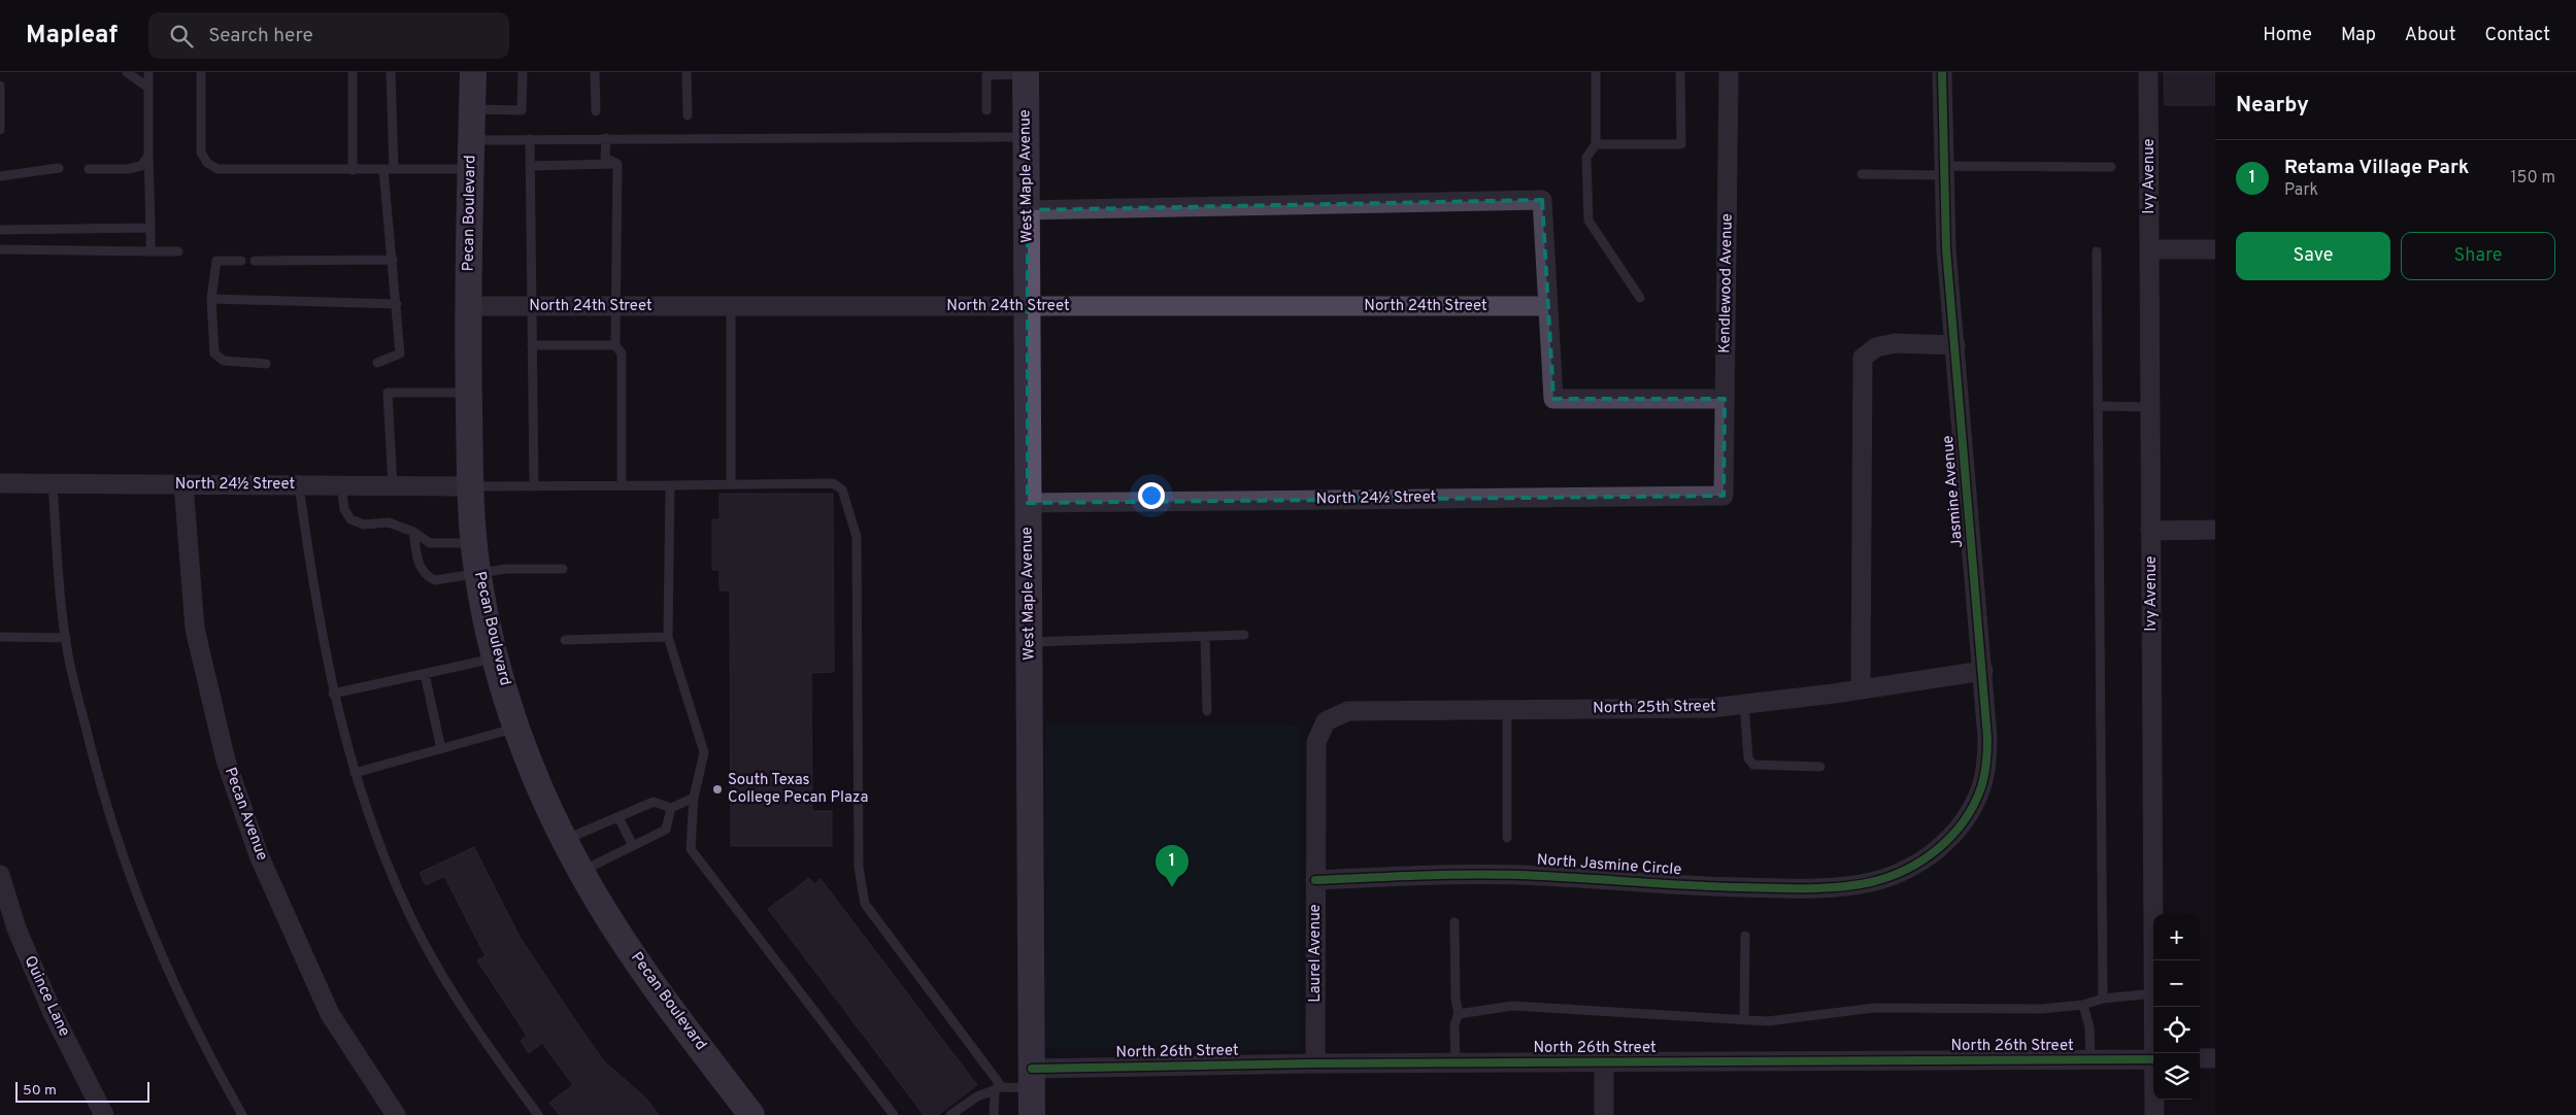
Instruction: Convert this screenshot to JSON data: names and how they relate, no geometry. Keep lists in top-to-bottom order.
{
  "streets": {
    "main road": ["West Maple Avenue", "Pecan Boulevard"],
    "street": [
      "Ivy Avenue",
      "Kendlewood Avenue",
      "North 24th Street",
      "North 24½ Street",
      "Jasmine Avenue",
      "North 25th Street",
      "Pecan Avenue",
      "North Jasmine Circle",
      "Laurel Avenue",
      "Quince Lane",
      "North 26th Street"
    ]
  },
  "crossings": [
    ["West Maple Avenue", "North 24th Street"],
    ["West Maple Avenue", "North 24½ Street"],
    ["West Maple Avenue", "North 26th Street"],
    ["Pecan Boulevard", "North 24th Street"],
    ["Pecan Boulevard", "North 24½ Street"],
    ["Kendlewood Avenue", "North 24½ Street"],
    ["North 24½ Street", "Pecan Avenue"],
    ["Jasmine Avenue", "North 25th Street"],
    ["Jasmine Avenue", "North Jasmine Circle"],
    ["North 25th Street", "Laurel Avenue"],
    ["North Jasmine Circle", "Laurel Avenue"],
    ["Laurel Avenue", "North 26th Street"]
  ],
  "places": ["South Texas College Pecan Plaza"],
  "scale_bar": "50 m",
  "page": {
    "header": "Mapleaf",
    "search": "Search here",
    "nav": [
      "Home",
      "Map",
      "About",
      "Contact"
    ],
    "heading": "Nearby",
    "list": [
      {
        "mark": "1",
        "name": "Retama Village Park",
        "note": "Park",
        "value": "150 m"
      }
    ],
    "buttons": ["Save", "Share"],
    "pins": "1",
    "map_buttons": ["+", "−"],
    "scale": "50 m"
  }
}
